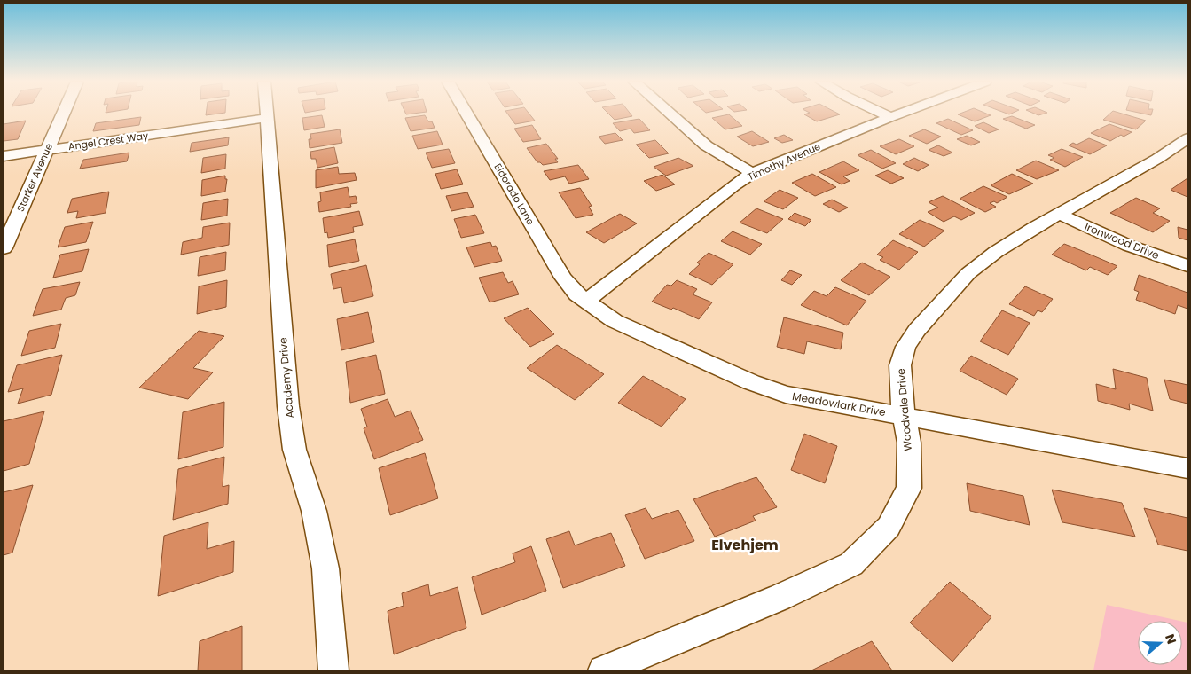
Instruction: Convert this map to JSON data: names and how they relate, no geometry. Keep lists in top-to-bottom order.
{
  "streets": {
    "street": [
      "Angel Crest Way",
      "Timothy Avenue",
      "Starker Avenue",
      "Eldorado Lane",
      "Ironwood Drive",
      "Academy Drive",
      "Meadowlark Drive",
      "Woodvale Drive"
    ]
  },
  "crossings": [
    ["Angel Crest Way", "Starker Avenue"],
    ["Angel Crest Way", "Academy Drive"],
    ["Timothy Avenue", "Eldorado Lane"],
    ["Timothy Avenue", "Meadowlark Drive"],
    ["Eldorado Lane", "Meadowlark Drive"],
    ["Ironwood Drive", "Woodvale Drive"],
    ["Meadowlark Drive", "Woodvale Drive"]
  ],
  "districts": ["Elvehjem"],
  "north": "right"
}
